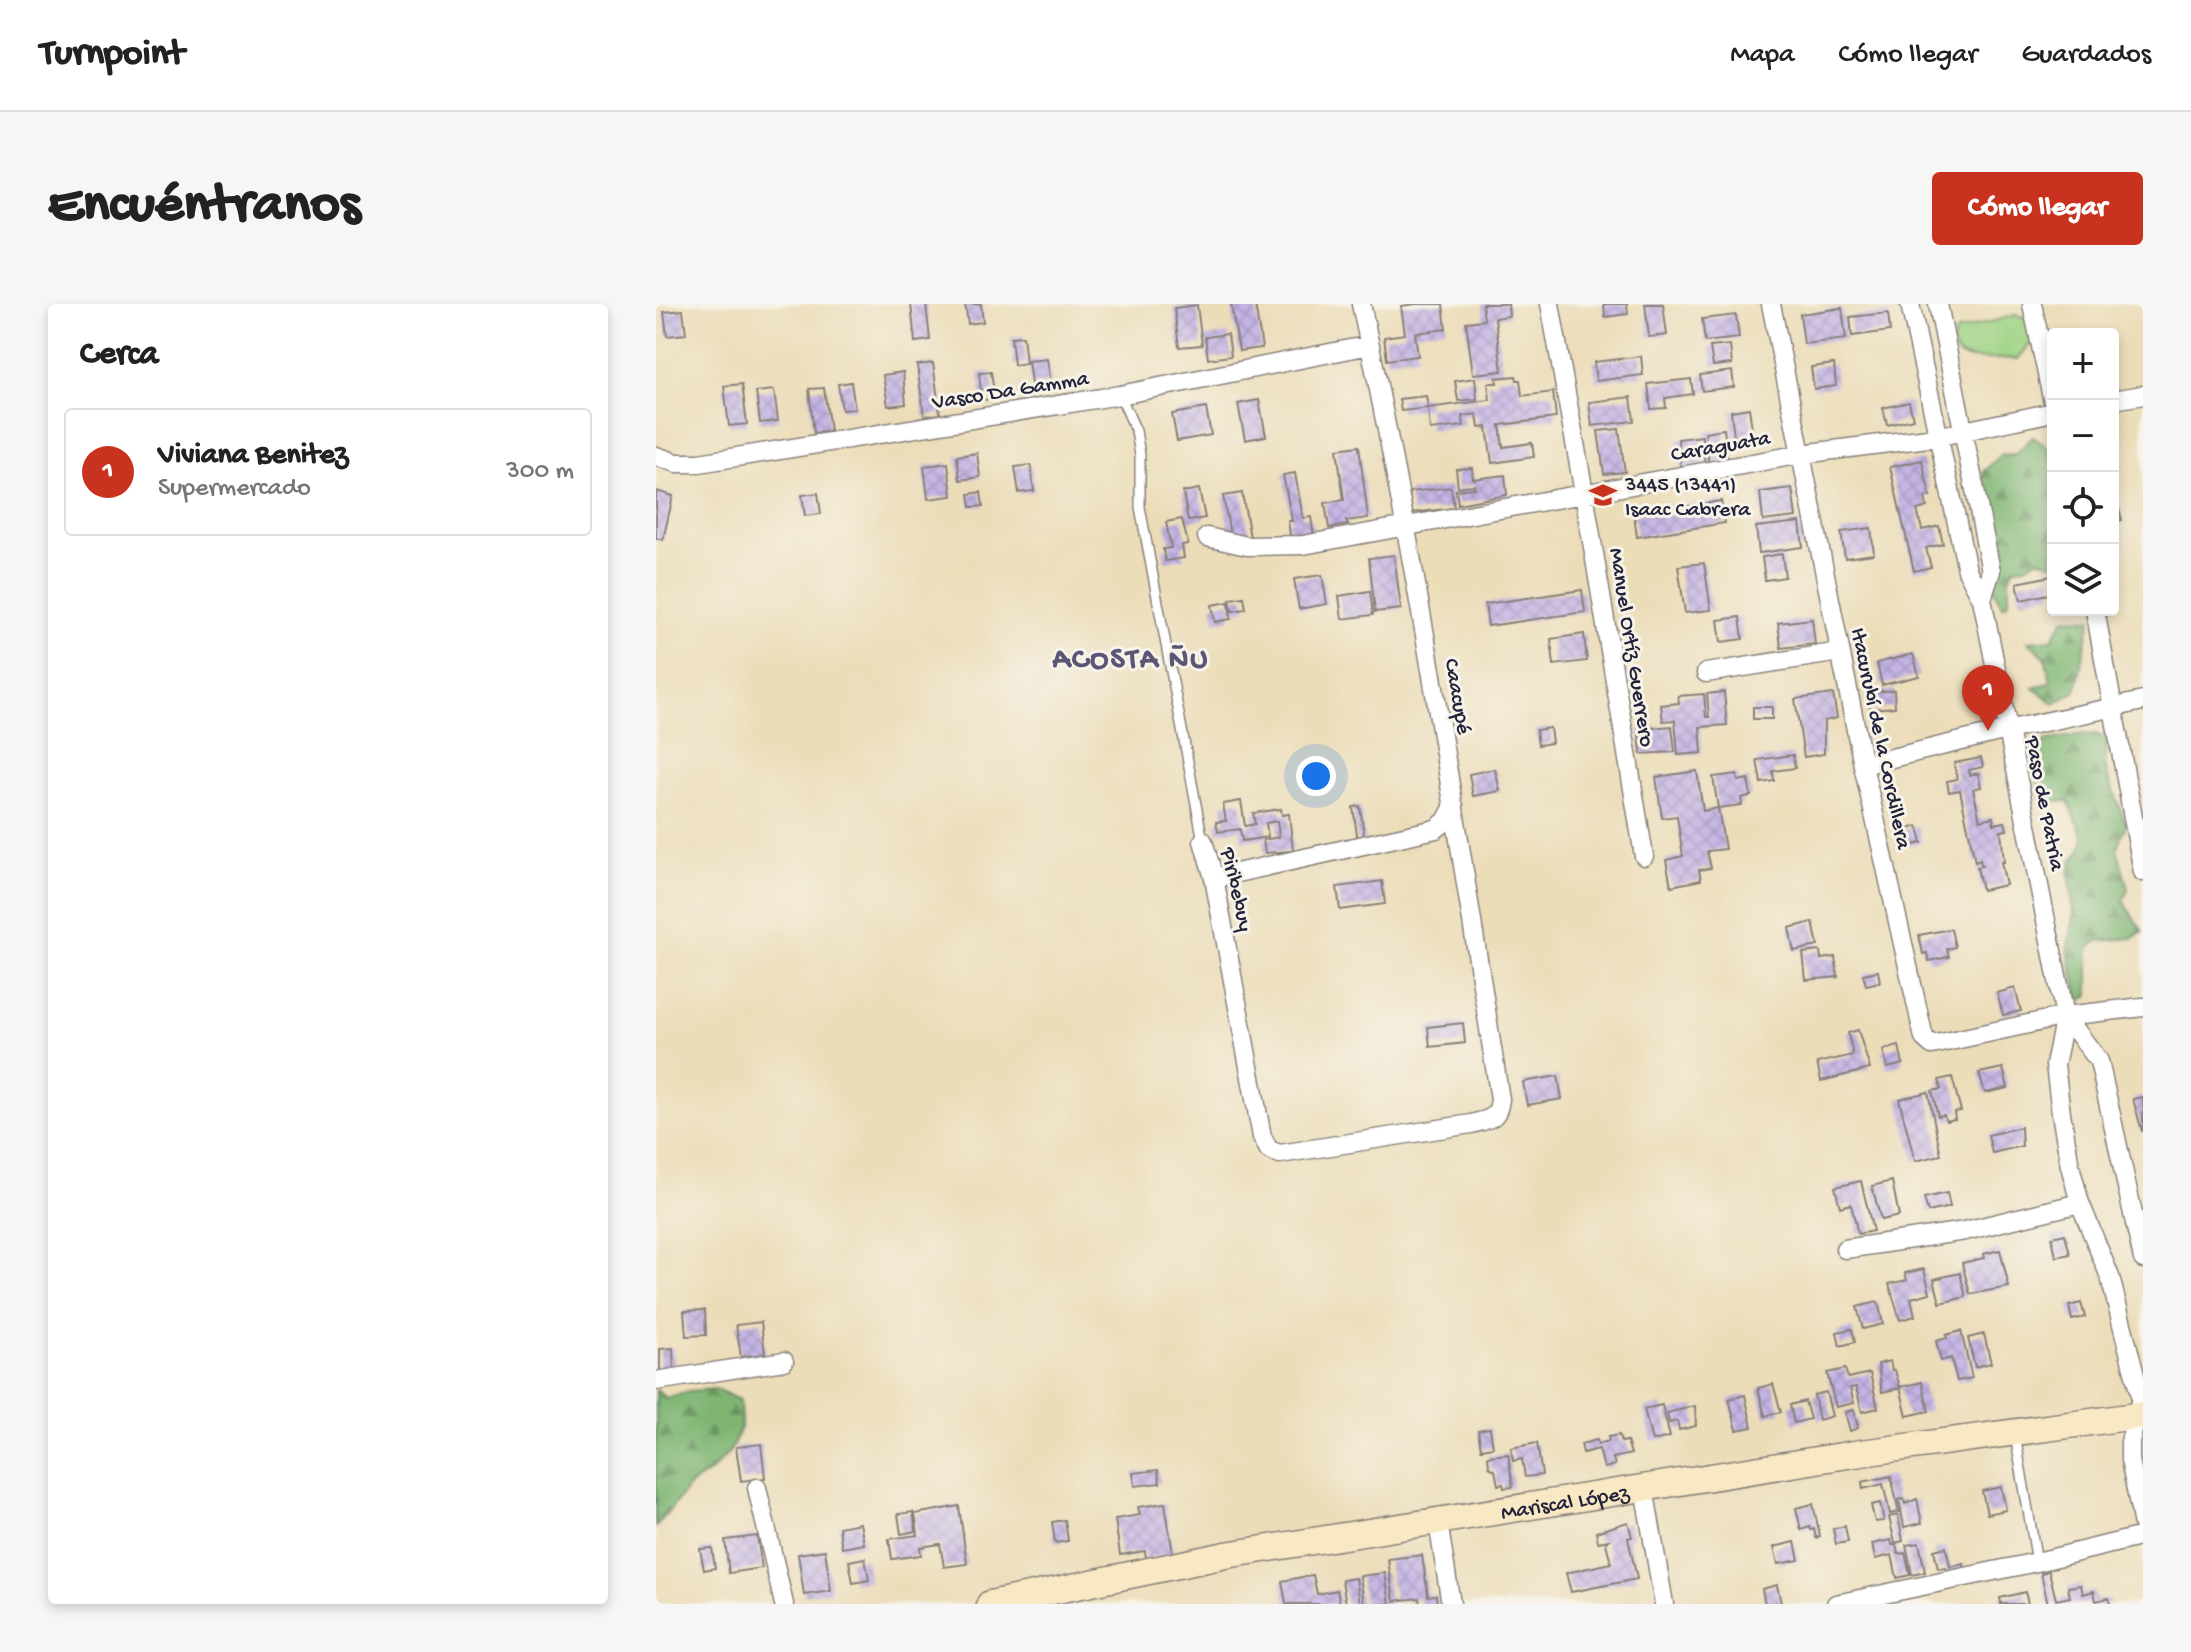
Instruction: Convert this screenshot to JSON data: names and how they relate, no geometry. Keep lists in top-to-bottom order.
{
  "streets": {
    "street": [
      "Vasco Da Gamma",
      "Caraguata",
      "Manuel Ortíz Guerrero",
      "Caacupé",
      "Itacurubí de la Cordillera",
      "Paso de Patria",
      "Piribebuy",
      "Mariscal López"
    ]
  },
  "crossings": [
    ["Vasco Da Gamma", "Caacupé"],
    ["Vasco Da Gamma", "Piribebuy"],
    ["Caraguata", "Manuel Ortíz Guerrero"],
    ["Caraguata", "Caacupé"],
    ["Caraguata", "Itacurubí de la Cordillera"],
    ["Caraguata", "Paso de Patria"],
    ["Caacupé", "Piribebuy"],
    ["Itacurubí de la Cordillera", "Paso de Patria"],
    ["Paso de Patria", "Mariscal López"]
  ],
  "districts": ["ACOSTA ÑU"],
  "places": {
    "school or university": ["3445 (13441) Isaac Cabrera"]
  },
  "page": {
    "header": "Turnpoint",
    "nav": ["Mapa", "Cómo llegar", "Guardados"],
    "buttons": "Cómo llegar",
    "title": "Encuéntranos",
    "heading": "Cerca",
    "map_buttons": ["+", "−"],
    "list": [
      {
        "mark": "1",
        "name": "Viviana Benitez",
        "note": "Supermercado",
        "value": "300 m"
      }
    ],
    "pins": "1"
  }
}
